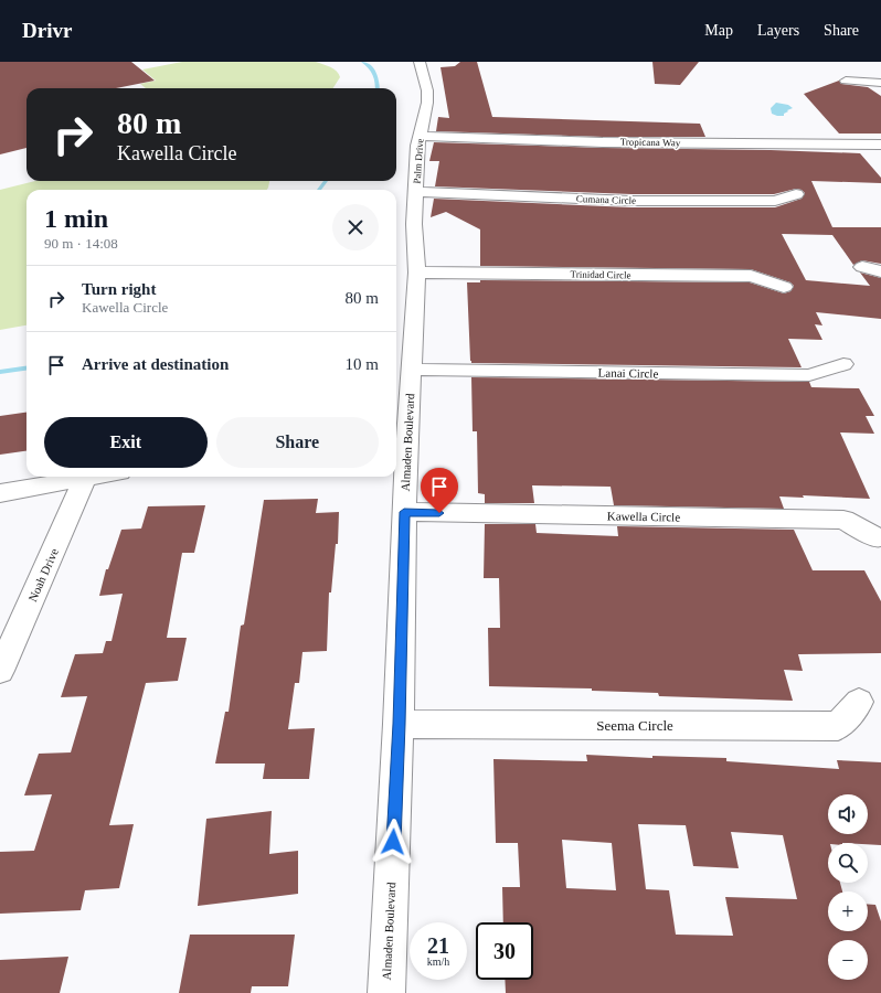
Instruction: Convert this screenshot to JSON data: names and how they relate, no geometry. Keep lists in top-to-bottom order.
{
  "streets": {
    "street": [
      "Tropicana Way",
      "Palm Drive",
      "Cumana Circle",
      "Trinidad Circle",
      "Lanai Circle",
      "Almaden Boulevard",
      "Kawella Circle",
      "Noah Drive",
      "Seema Circle"
    ]
  },
  "crossings": [
    ["Tropicana Way", "Palm Drive"],
    ["Palm Drive", "Cumana Circle"],
    ["Palm Drive", "Almaden Boulevard"],
    ["Trinidad Circle", "Almaden Boulevard"],
    ["Lanai Circle", "Almaden Boulevard"],
    ["Almaden Boulevard", "Kawella Circle"],
    ["Almaden Boulevard", "Seema Circle"]
  ],
  "page": {
    "header": "Drivr",
    "nav": ["Map", "Layers", "Share"],
    "turn": ["80 m", "Kawella Circle"],
    "heading": ["1 min", "90 m · 14:08"],
    "list": [
      {
        "name": "Turn right",
        "note": "Kawella Circle",
        "value": "80 m"
      },
      {
        "name": "Arrive at destination",
        "value": "10 m"
      }
    ],
    "buttons": ["Exit", "Share"],
    "map_buttons": ["+", "−"],
    "speed": "21 km/h",
    "limit": "30"
  }
}
